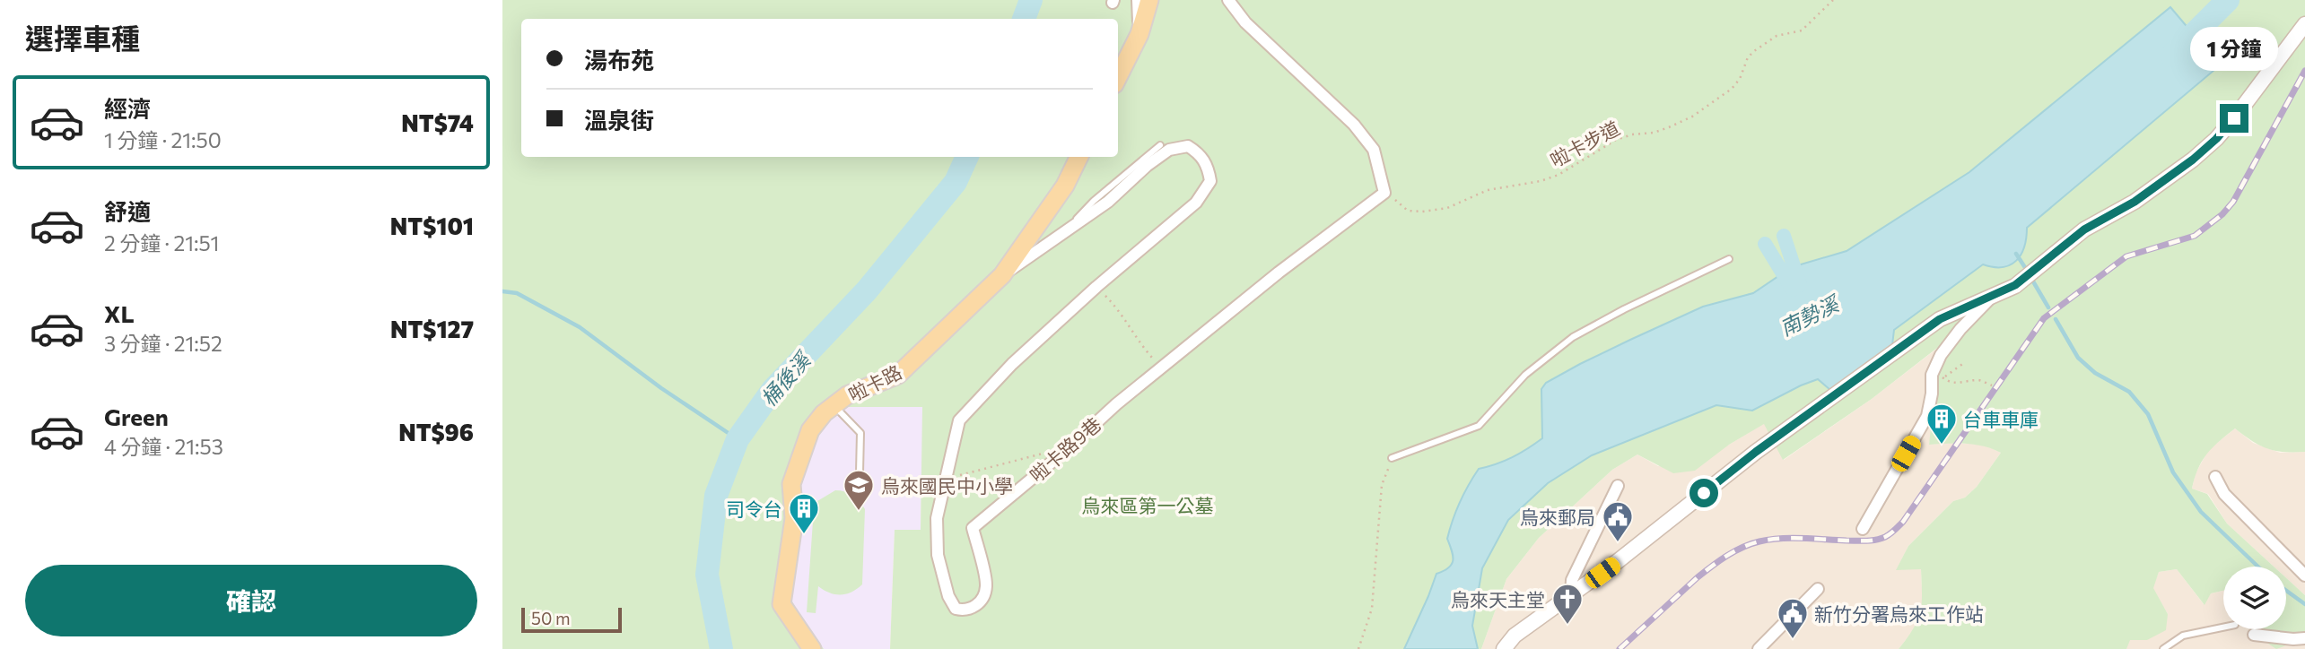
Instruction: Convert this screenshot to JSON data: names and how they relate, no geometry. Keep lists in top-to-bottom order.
{
  "streets": {
    "main road": ["啦卡路"],
    "street": ["啦卡路9巷"],
    "path": ["啦卡步道"]
  },
  "crossings": [
    ["啦卡步道", "啦卡路9巷"],
    ["啦卡路", "啦卡路9巷"]
  ],
  "water": ["南勢溪", "桶後溪"],
  "parks": ["烏來區第一公墓"],
  "places": {
    "building": ["台車車庫", "司令台"],
    "school or university": ["烏來國民中小學"],
    "public building": ["烏來郵局", "新竹分署烏來工作站"],
    "church": ["烏來天主堂"]
  },
  "scale_bar": "50 m",
  "page": {
    "heading": "選擇車種",
    "banner": ["湯布苑", "溫泉街"],
    "bubble": "1 分鐘",
    "list": [
      {
        "name": "經濟",
        "note": "1 分鐘 · 21:50",
        "value": "NT$74"
      },
      {
        "name": "舒適",
        "note": "2 分鐘 · 21:51",
        "value": "NT$101"
      },
      {
        "name": "XL",
        "note": "3 分鐘 · 21:52",
        "value": "NT$127"
      },
      {
        "name": "Green",
        "note": "4 分鐘 · 21:53",
        "value": "NT$96"
      }
    ],
    "buttons": "確認",
    "scale": "50 m"
  }
}
